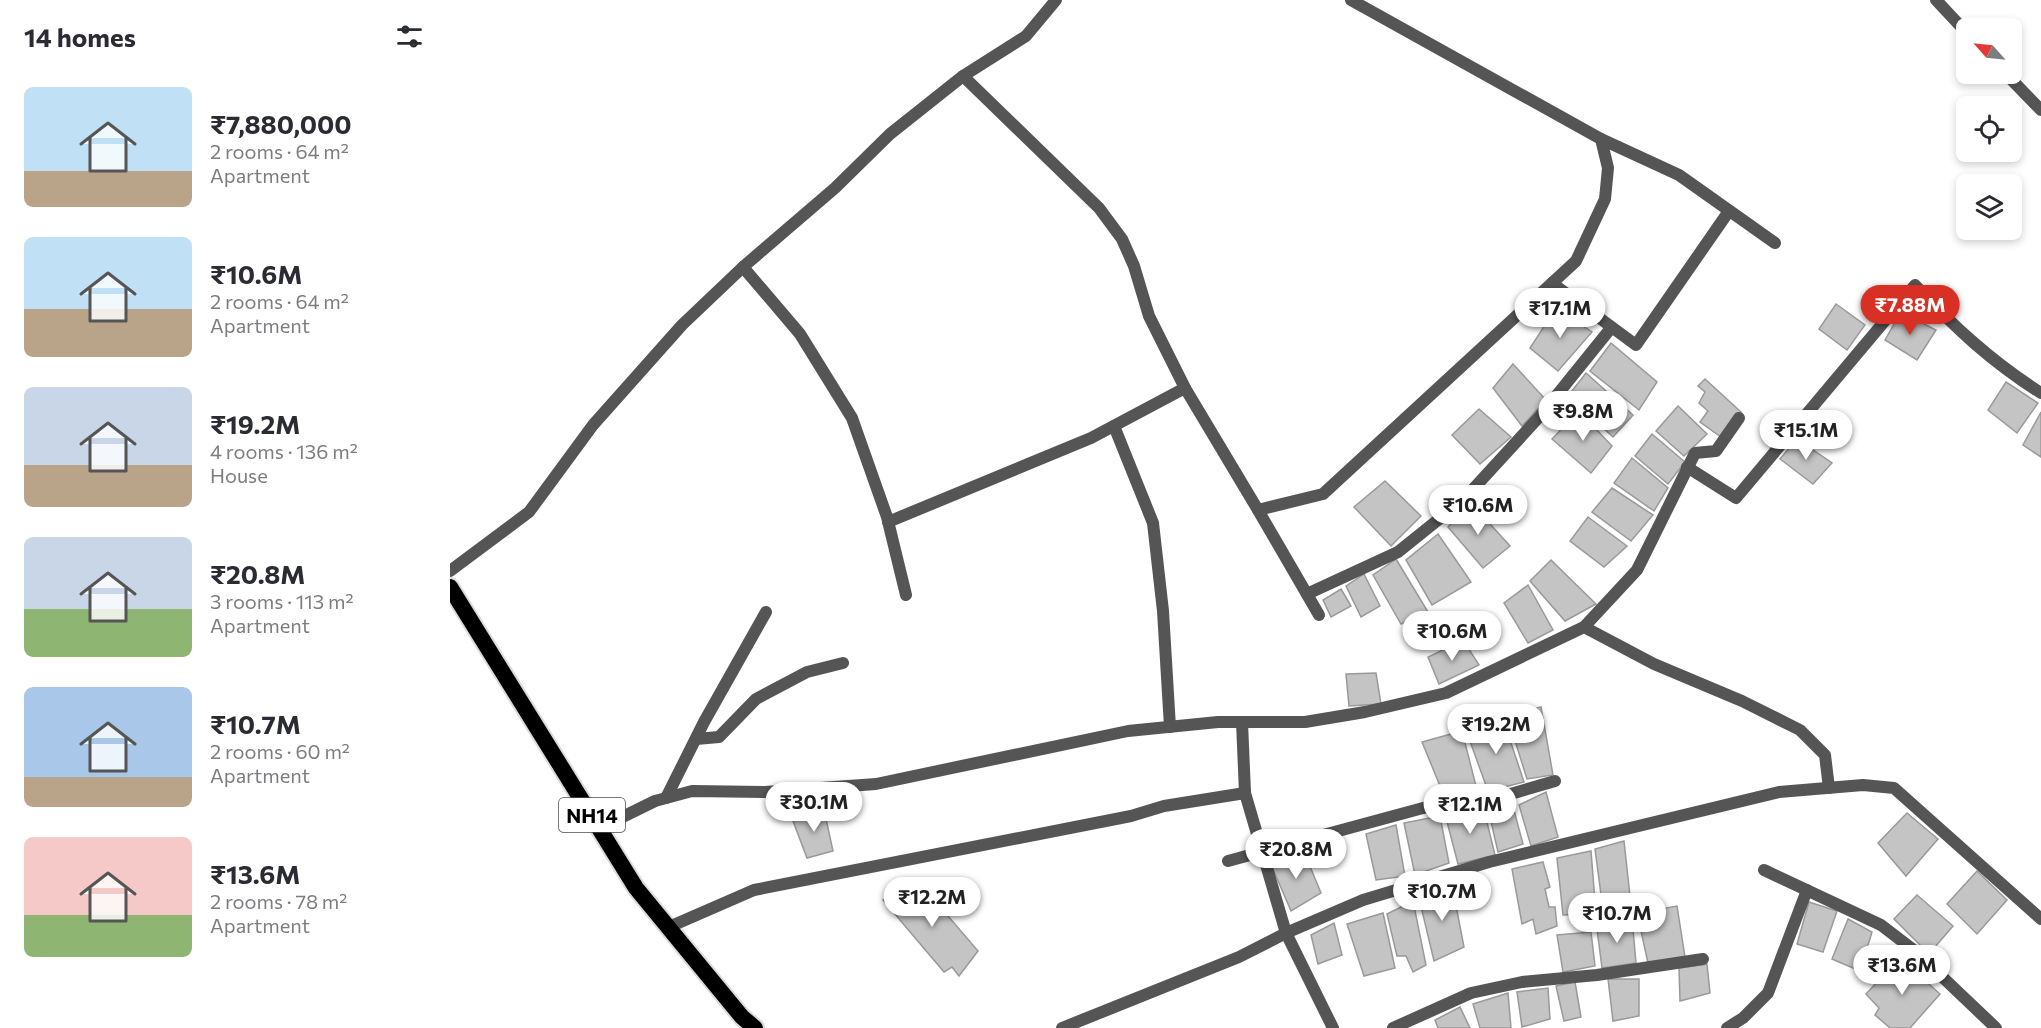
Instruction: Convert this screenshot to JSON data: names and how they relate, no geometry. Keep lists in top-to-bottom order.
{
  "streets": {
    "highway": ["NH14"]
  },
  "north": "top left",
  "page": {
    "heading": "14 homes",
    "list": [
      {
        "name": "₹7,880,000",
        "note": "2 rooms · 64 m² · Apartment"
      },
      {
        "name": "₹10.6M",
        "note": "2 rooms · 64 m² · Apartment"
      },
      {
        "name": "₹19.2M",
        "note": "4 rooms · 136 m² · House"
      },
      {
        "name": "₹20.8M",
        "note": "3 rooms · 113 m² · Apartment"
      },
      {
        "name": "₹10.7M",
        "note": "2 rooms · 60 m² · Apartment"
      },
      {
        "name": "₹13.6M",
        "note": "2 rooms · 78 m² · Apartment"
      }
    ],
    "price": [
      "₹7.88M",
      "₹17.1M",
      "₹9.8M",
      "₹15.1M",
      "₹10.6M",
      "₹10.6M",
      "₹19.2M",
      "₹30.1M",
      "₹12.1M",
      "₹20.8M",
      "₹10.7M",
      "₹12.2M",
      "₹10.7M",
      "₹13.6M"
    ]
  }
}
